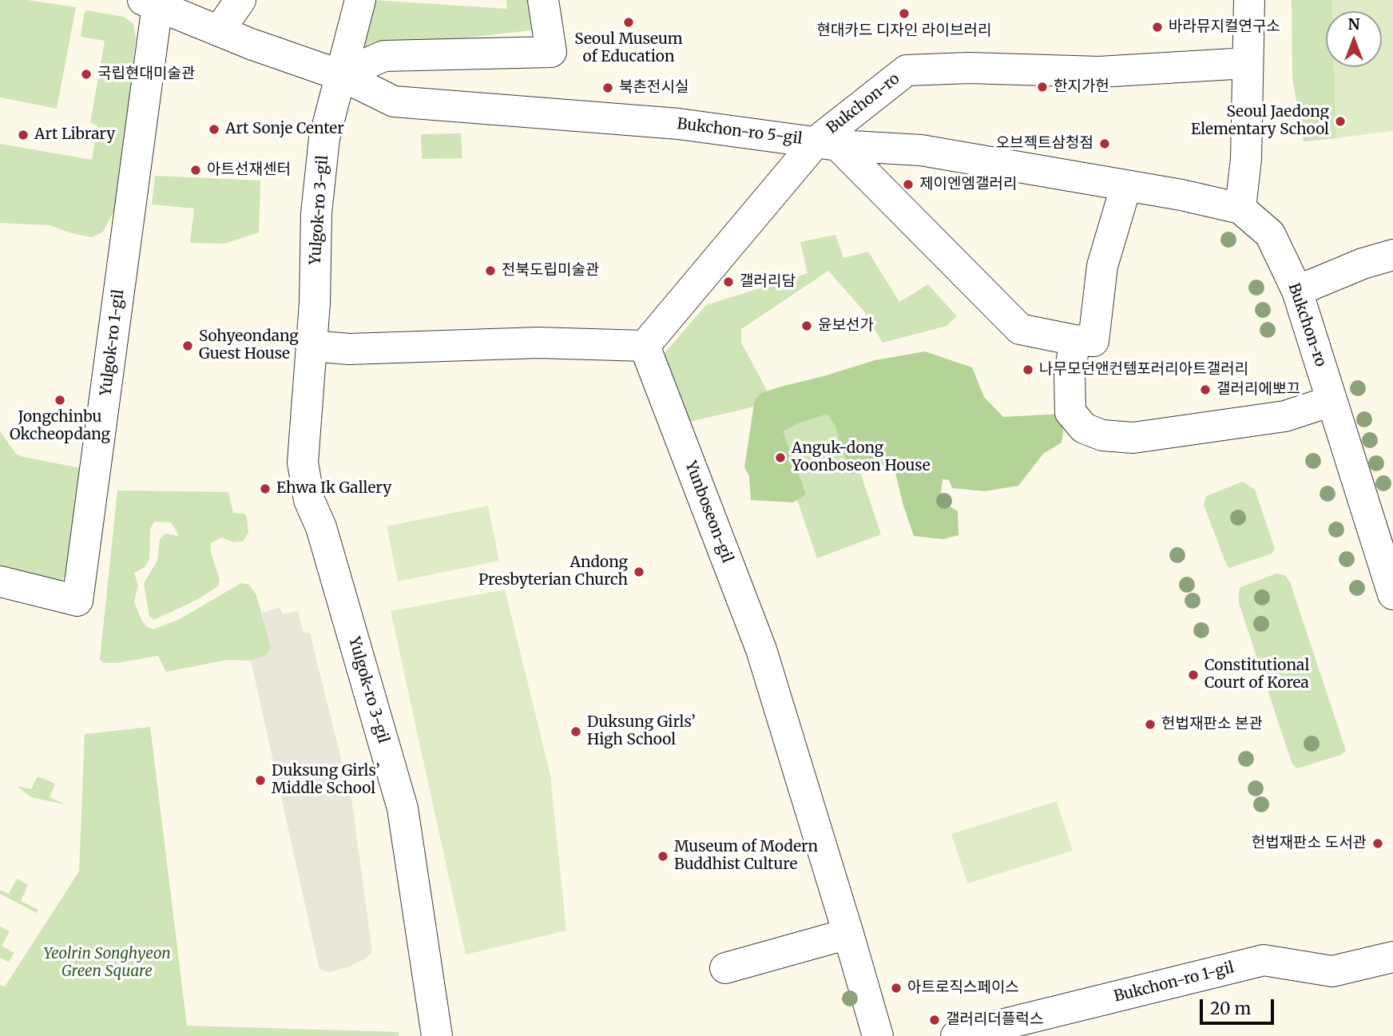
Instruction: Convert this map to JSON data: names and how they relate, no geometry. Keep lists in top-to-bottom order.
{
  "streets": {
    "street": [
      "Bukchon-ro",
      "Bukchon-ro 5-gil",
      "Yulgok-ro 3-gil",
      "Yulgok-ro 1-gil",
      "Yunboseon-gil",
      "Bukchon-ro 1-gil"
    ]
  },
  "crossings": [
    ["Bukchon-ro", "Bukchon-ro 5-gil"],
    ["Bukchon-ro 5-gil", "Yulgok-ro 3-gil"],
    ["Bukchon-ro 5-gil", "Yulgok-ro 1-gil"]
  ],
  "parks": ["Yeolrin Songhyeon Green Square"],
  "places": [
    "현대카드 디자인 라이브러리",
    "Seoul Museum of Education",
    "바라뮤지컬연구소",
    "국립현대미술관",
    "한지가헌",
    "북촌전시실",
    "Seoul Jaedong Elementary School",
    "Art Sonje Center",
    "Art Library",
    "오브젝트삼청점",
    "아트선재센터",
    "제이엔엠갤러리",
    "전북도립미술관",
    "갤러리담",
    "윤보선가",
    "Sohyeondang Guest House",
    "나무모던앤컨템포러리아트갤러리",
    "갤러리에뽀끄",
    "Jongchinbu Okcheopdang",
    "Anguk-dong Yoonboseon House",
    "Ehwa Ik Gallery",
    "Andong Presbyterian Church",
    "Constitutional Court of Korea",
    "헌법재판소 본관",
    "Duksung Girls’ High School",
    "Duksung Girls’ Middle School",
    "헌법재판소 도서관",
    "Museum of Modern Buddhist Culture",
    "아트로직스페이스",
    "갤러리더플럭스"
  ],
  "scale_bar": "20 m",
  "north": "top"
}
